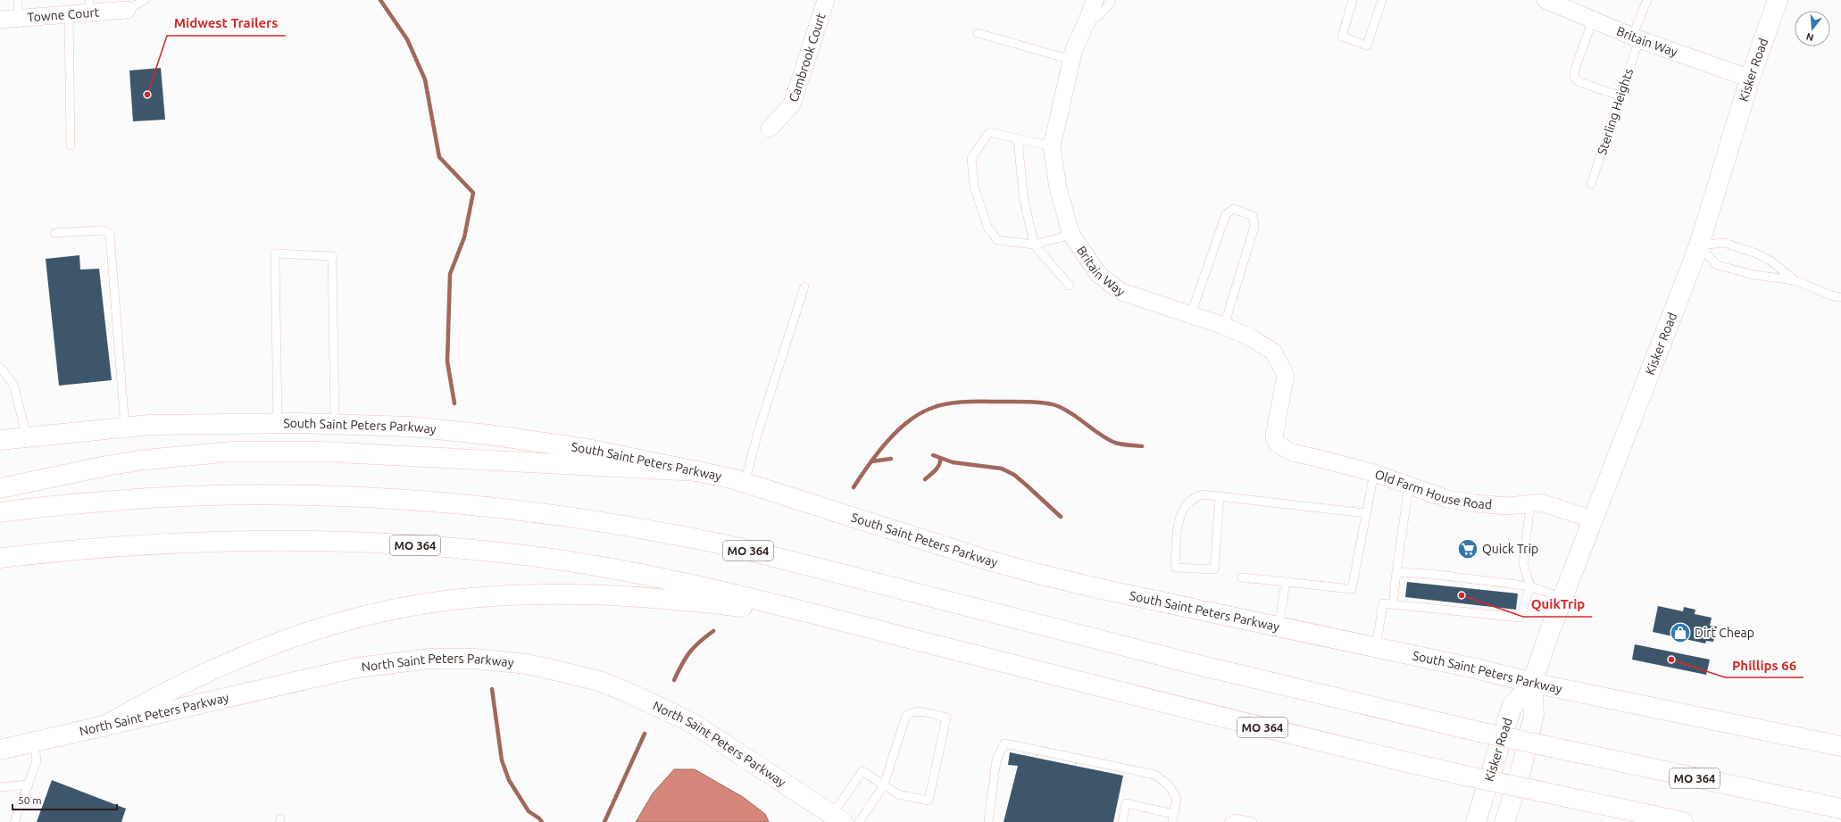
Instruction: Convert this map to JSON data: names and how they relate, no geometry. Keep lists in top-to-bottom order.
{
  "streets": {
    "main road": [
      "Kisker Road",
      "South Saint Peters Parkway",
      "MO 364",
      "North Saint Peters Parkway"
    ],
    "street": [
      "Towne Court",
      "Britain Way",
      "Cambrook Court",
      "Old Farm House Road"
    ],
    "lane": ["Sterling Heights"]
  },
  "crossings": [
    ["Britain Way", "Kisker Road"],
    ["Britain Way", "Sterling Heights"],
    ["Britain Way", "Old Farm House Road"],
    ["Kisker Road", "South Saint Peters Parkway"],
    ["Kisker Road", "Old Farm House Road"]
  ],
  "places": {
    "other": ["Midwest Trailers", "QuikTrip", "Phillips 66"],
    "supermarket": ["Quick Trip"],
    "shop": ["Dirt Cheap"]
  },
  "scale_bar": "50 m",
  "north": "bottom"
}
